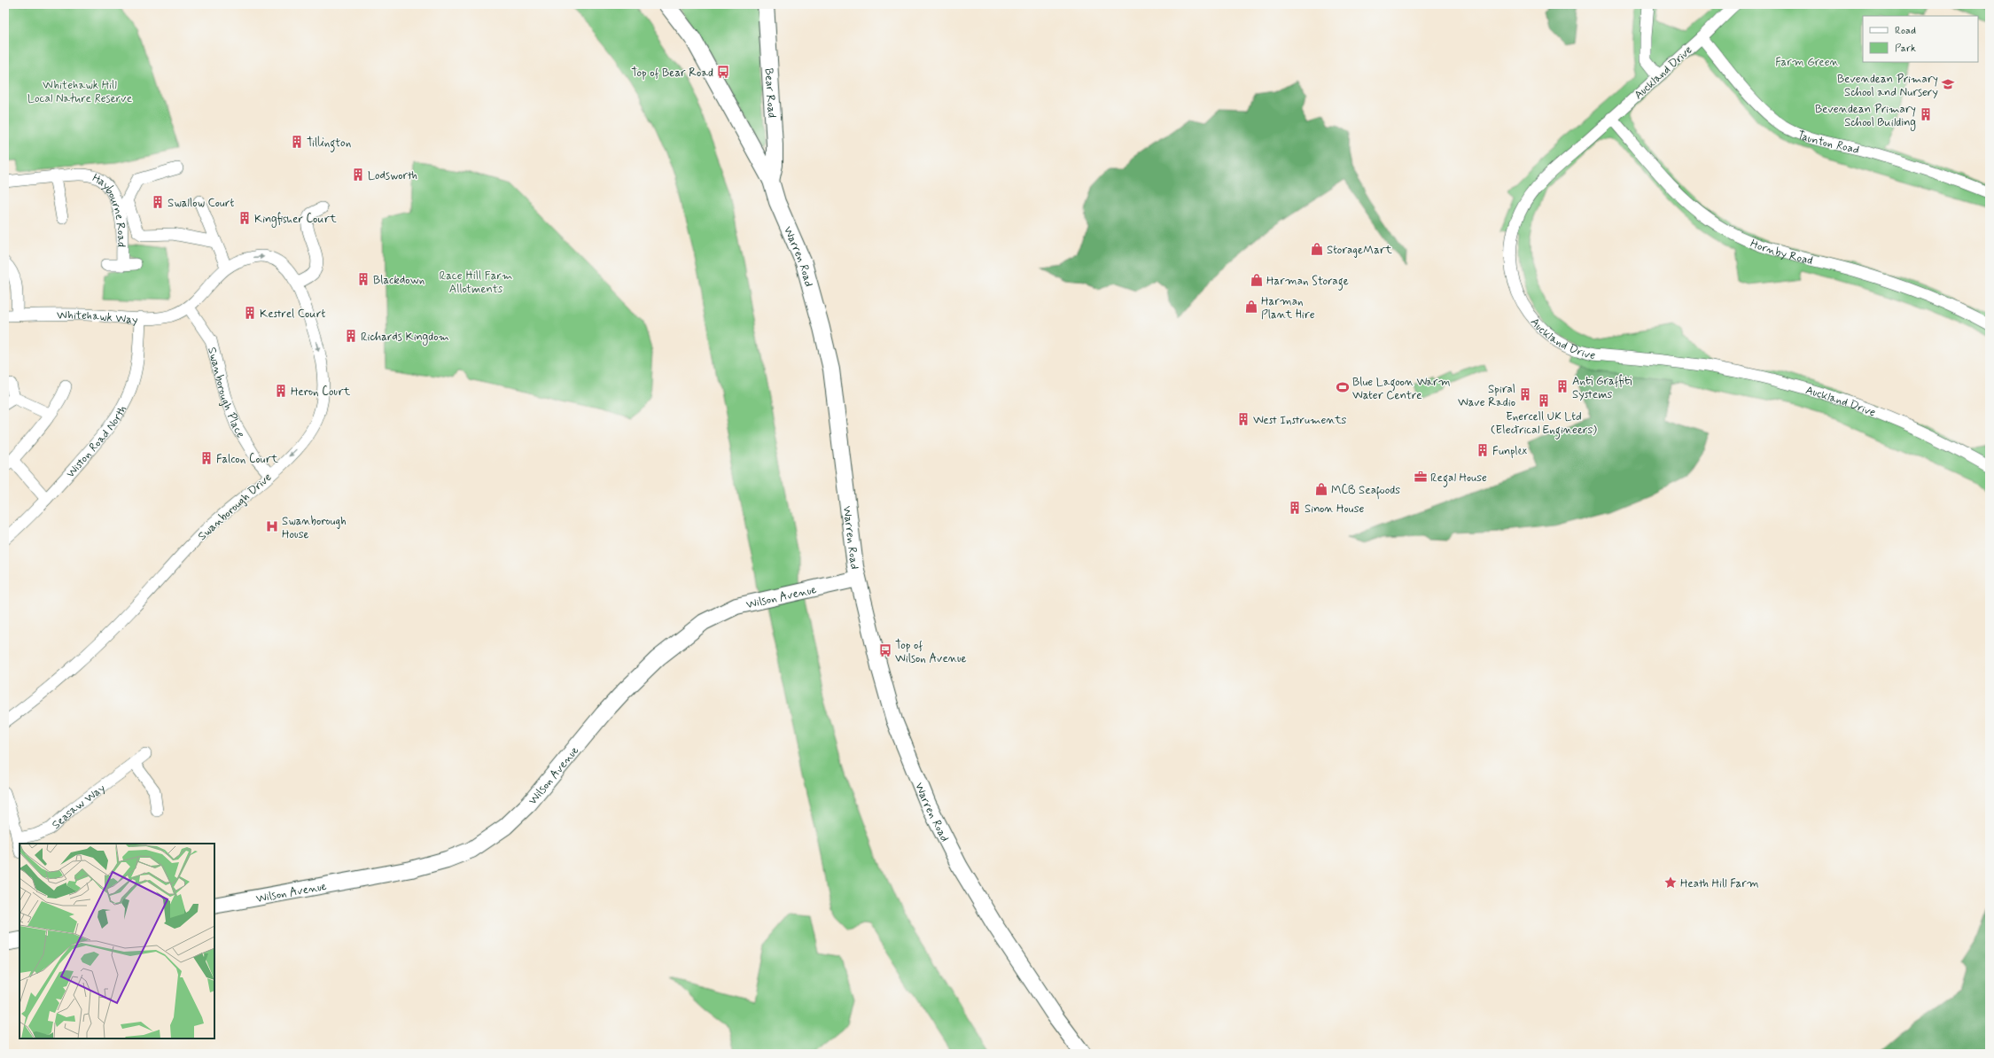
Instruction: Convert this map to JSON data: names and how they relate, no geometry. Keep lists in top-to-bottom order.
{
  "streets": {
    "street": [
      "Auckland Drive",
      "Bear Road",
      "Taunton Road",
      "Haybourne Road",
      "Hornby Road",
      "Warren Road",
      "Whitehawk Way",
      "Swanborough Place",
      "Wiston Road North",
      "Swanborough Drive",
      "Wilson Avenue",
      "Seasaw Way"
    ]
  },
  "crossings": [
    ["Auckland Drive", "Taunton Road"],
    ["Auckland Drive", "Hornby Road"],
    ["Bear Road", "Warren Road"],
    ["Warren Road", "Wilson Avenue"],
    ["Whitehawk Way", "Swanborough Place"],
    ["Whitehawk Way", "Wiston Road North"],
    ["Whitehawk Way", "Swanborough Drive"],
    ["Swanborough Place", "Swanborough Drive"]
  ],
  "parks": ["Farm Green", "Whitehawk Hill Local Nature Reserve", "Race Hill Farm Allotments"],
  "places": {
    "bus stop": ["Top of Bear Road", "Top of Wilson Avenue"],
    "school or university": ["Bevendean Primary School and Nursery"],
    "building": [
      "Bevendean Primary School Building",
      "Tillington",
      "Lodsworth",
      "Swallow Court",
      "Kingfisher Court",
      "Blackdown",
      "Kestrel Court",
      "Richards Kingdom",
      "Anti Graffiti Systems",
      "Heron Court",
      "Spiral Wave Radio",
      "Enercell UK Ltd (Electrical Engineers)",
      "West Instruments",
      "Funplex",
      "Falcon Court",
      "Sinon House"
    ],
    "shop": [
      "StorageMart",
      "Harman Storage",
      "Harman Plant Hire",
      "MCB Seafoods"
    ],
    "sports": ["Blue Lagoon Warm Water Centre"],
    "office": ["Regal House"],
    "hospital": ["Swanborough House"],
    "place": ["Heath Hill Farm"]
  },
  "legend": ["Road", "Park"]
}
